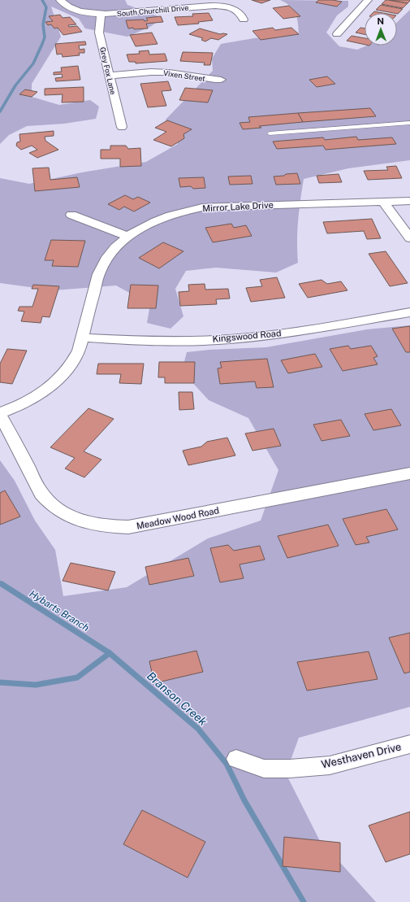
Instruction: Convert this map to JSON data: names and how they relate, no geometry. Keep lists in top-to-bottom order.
{
  "streets": {
    "street": [
      "South Churchill Drive",
      "Grey Fox Lane",
      "Vixen Street",
      "Mirror Lake Drive",
      "Kingswood Road",
      "Meadow Wood Road",
      "Westhaven Drive"
    ]
  },
  "crossings": [
    ["South Churchill Drive", "Grey Fox Lane"],
    ["Grey Fox Lane", "Vixen Street"],
    ["Mirror Lake Drive", "Kingswood Road"],
    ["Mirror Lake Drive", "Meadow Wood Road"]
  ],
  "water": ["Hybarts Branch", "Branson Creek"],
  "north": "top"
}
